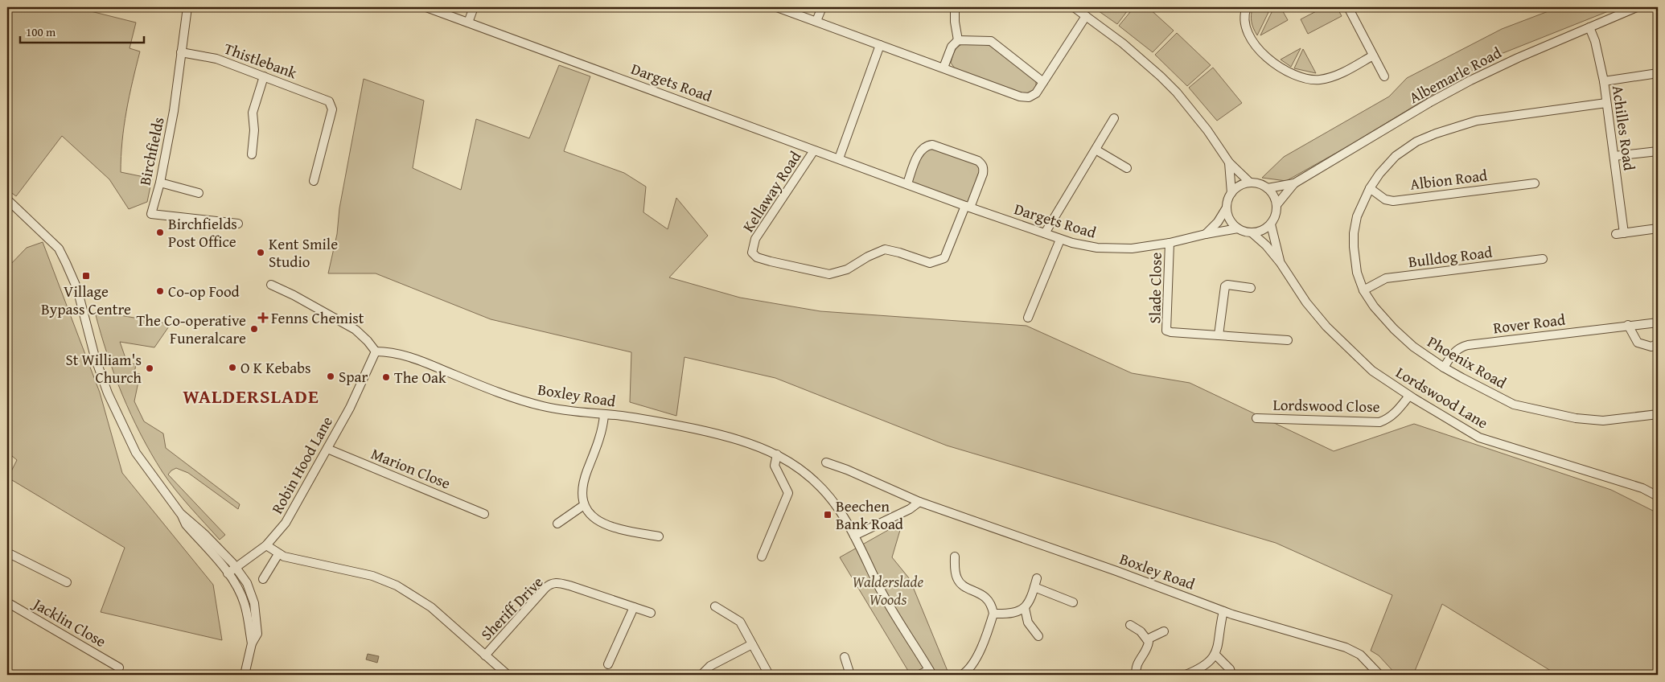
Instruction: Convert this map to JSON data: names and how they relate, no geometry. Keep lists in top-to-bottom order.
{
  "streets": {
    "street": [
      "Thistlebank",
      "Albemarle Road",
      "Dargets Road",
      "Achilles Road",
      "Birchfields",
      "Albion Road",
      "Kellaway Road",
      "Bulldog Road",
      "Slade Close",
      "Rover Road",
      "Phoenix Road",
      "Boxley Road",
      "Lordswood Lane",
      "Lordswood Close",
      "Robin Hood Lane",
      "Marion Close",
      "Sheriff Drive",
      "Jacklin Close"
    ]
  },
  "crossings": [
    ["Thistlebank", "Birchfields"],
    ["Albemarle Road", "Dargets Road"],
    ["Albemarle Road", "Achilles Road"],
    ["Albemarle Road", "Lordswood Lane"],
    ["Dargets Road", "Kellaway Road"],
    ["Dargets Road", "Slade Close"],
    ["Dargets Road", "Lordswood Lane"],
    ["Achilles Road", "Phoenix Road"],
    ["Albion Road", "Phoenix Road"],
    ["Bulldog Road", "Phoenix Road"],
    ["Rover Road", "Phoenix Road"],
    ["Boxley Road", "Robin Hood Lane"],
    ["Lordswood Lane", "Lordswood Close"],
    ["Robin Hood Lane", "Marion Close"]
  ],
  "districts": ["WALDERSLADE"],
  "parks": ["Walderslade Woods"],
  "places": {
    "other": [
      "Birchfields Post Office",
      "Kent Smile Studio",
      "Co-op Food",
      "The Co-operative Funeralcare",
      "O K Kebabs",
      "St William's Church",
      "Spar",
      "The Oak"
    ],
    "transit": ["Village Bypass Centre", "Beechen Bank Road"],
    "health": ["Fenns Chemist"]
  },
  "scale_bar": "100 m"
}
